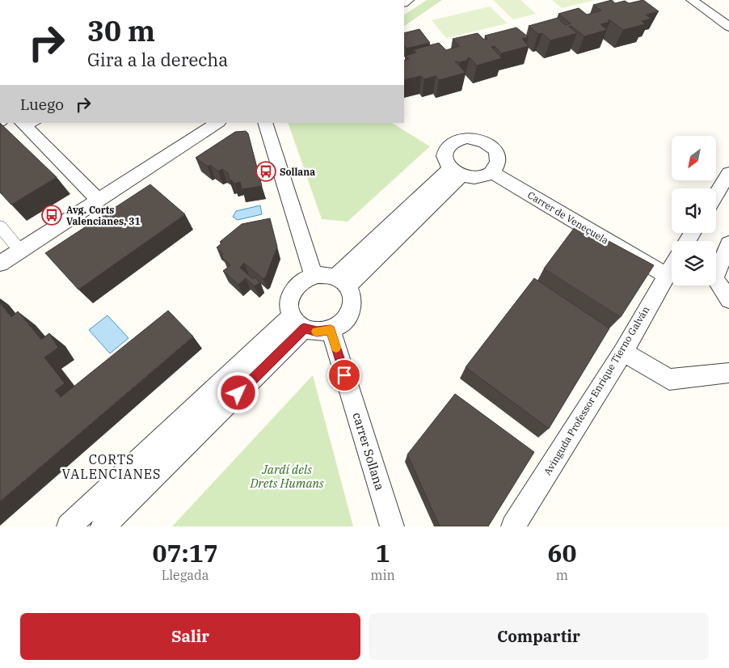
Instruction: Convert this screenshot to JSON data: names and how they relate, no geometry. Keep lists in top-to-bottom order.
{
  "streets": {
    "street": ["Carrer de Veneçuela", "Avinguda Professor Enrique Tierno Galván", "carrer Sollana"]
  },
  "crossings": [
    ["Carrer de Veneçuela", "Avinguda Professor Enrique Tierno Galván"]
  ],
  "districts": ["CORTS VALENCIANES"],
  "parks": ["Jardí dels Drets Humans"],
  "places": {
    "bus stop": ["Sollana", "Avg. Corts Valencianes, 31"]
  },
  "north": "bottom left",
  "page": {
    "turn": ["30 m", "Gira a la derecha"],
    "then": "Luego",
    "eta": [
      "07:17",
      "Llegada",
      "1",
      "min",
      "60",
      "m"
    ],
    "buttons": ["Salir", "Compartir"]
  }
}
